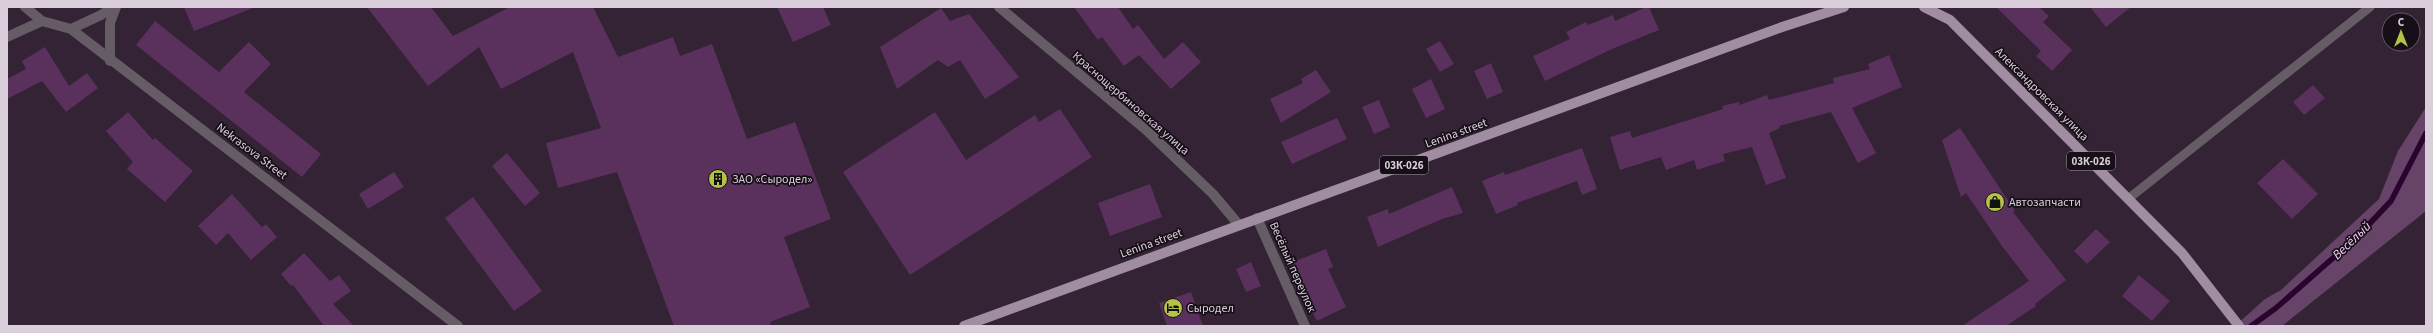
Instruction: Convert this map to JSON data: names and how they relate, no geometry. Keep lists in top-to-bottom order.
{
  "streets": {
    "main road": ["Александровская улица", "Lenina street", "03К-026"],
    "street": ["Краснощербиновская улица", "Nekrasova Street", "Весёлый переулок"]
  },
  "crossings": [
    ["Александровская улица", "03К-026"],
    ["Краснощербиновская улица", "Lenina street"],
    ["Lenina street", "Весёлый переулок"]
  ],
  "water": ["Весёлый"],
  "places": {
    "building": ["ЗАО «Сыродел»"],
    "shop": ["Автозапчасти"],
    "hotel": ["Сыродел"]
  },
  "north": "top"
}
